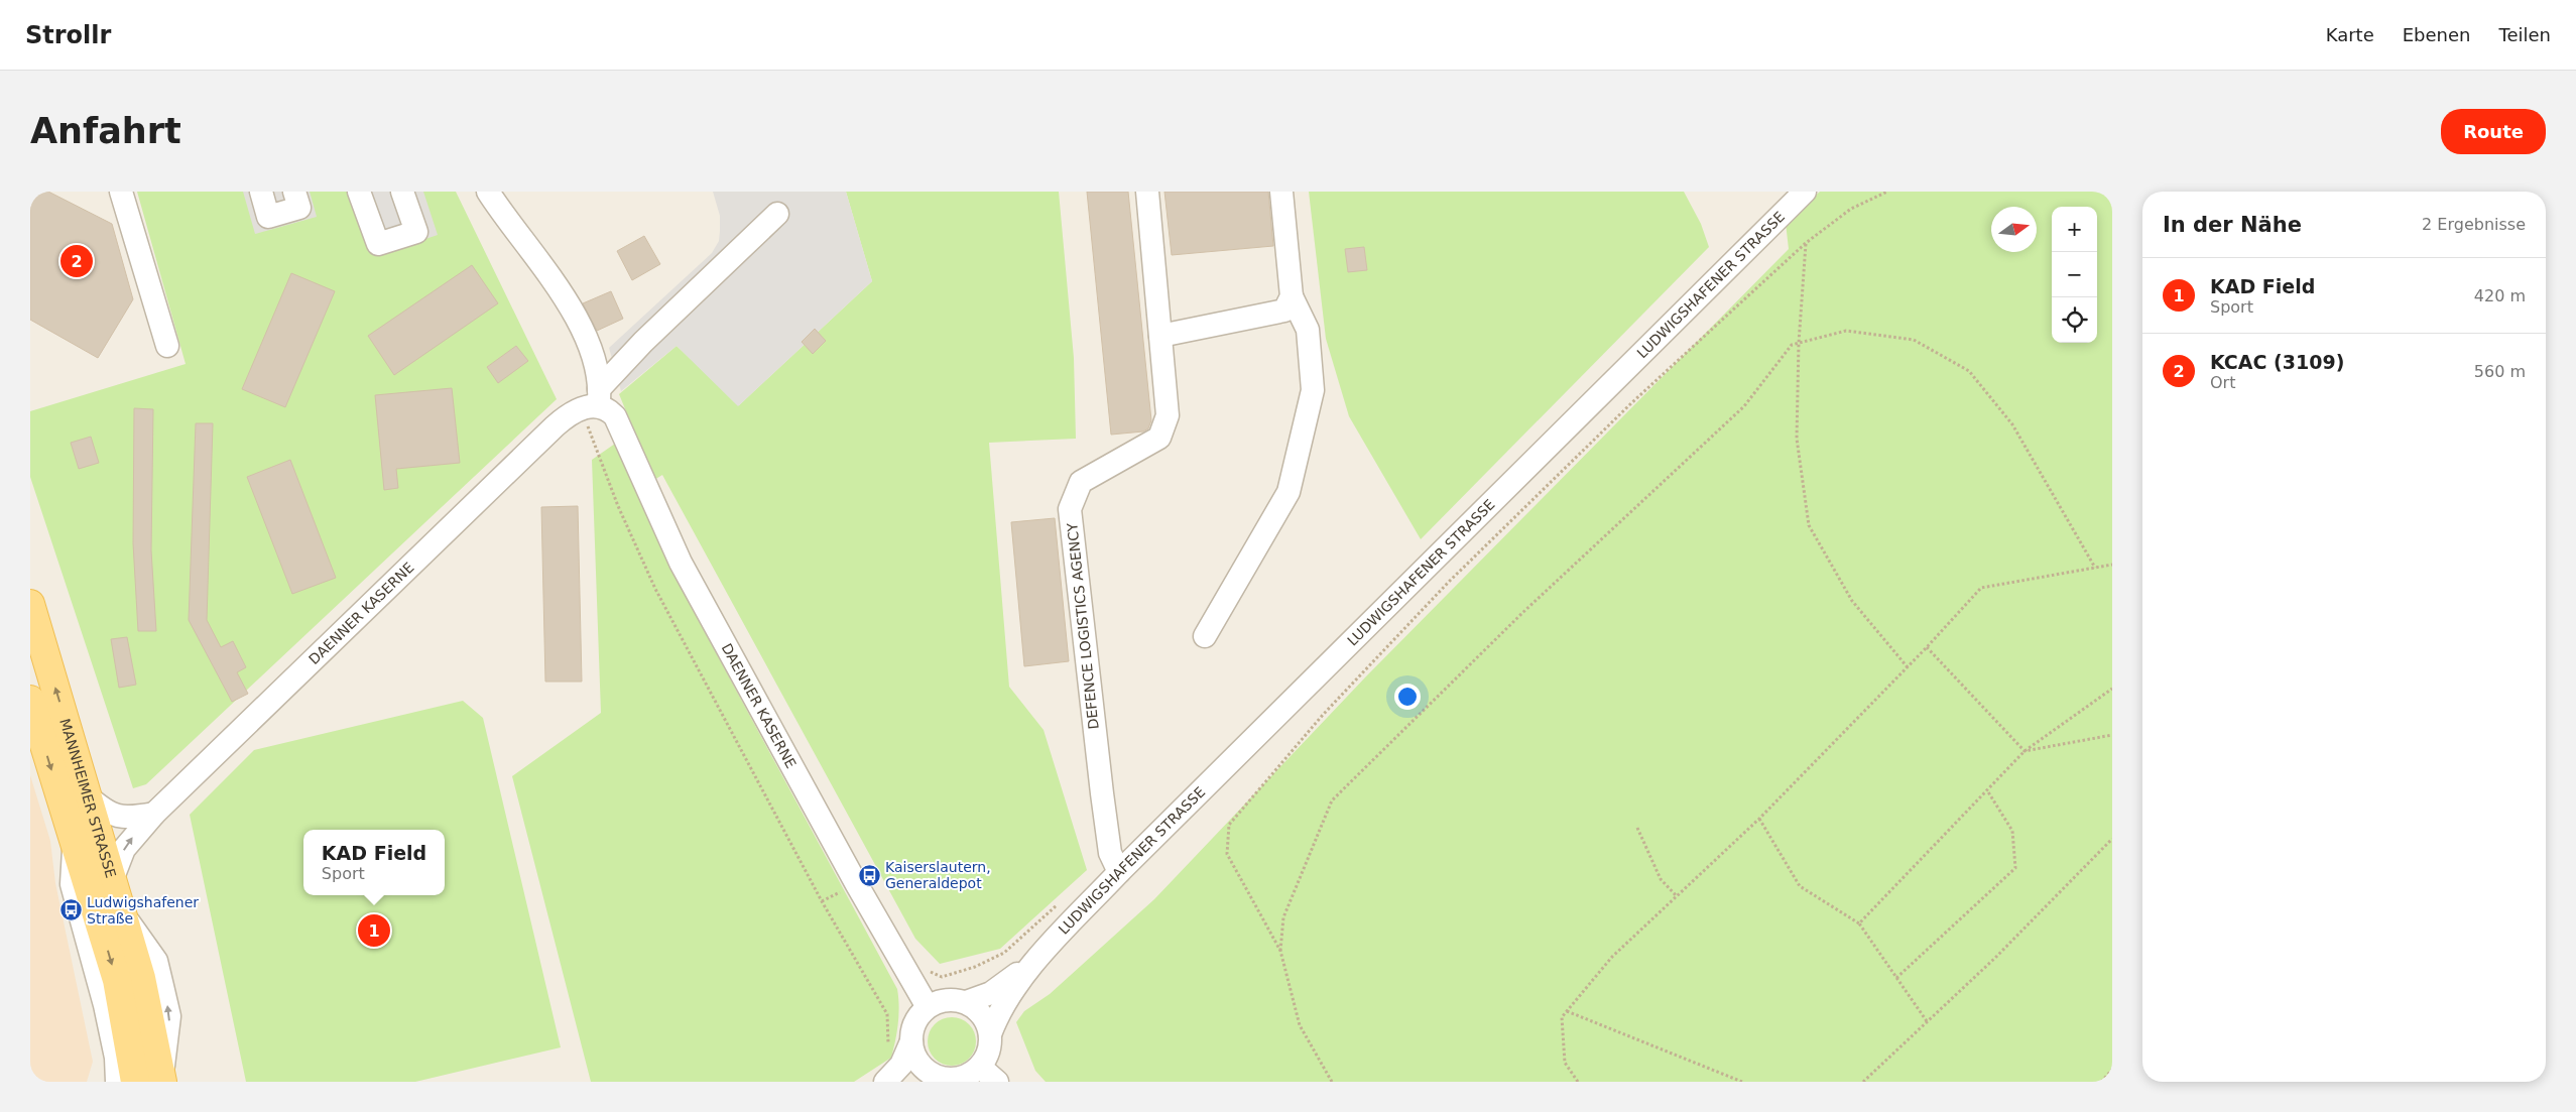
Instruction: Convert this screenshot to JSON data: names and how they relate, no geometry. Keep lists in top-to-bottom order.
{
  "streets": {
    "main road": ["MANNHEIMER STRASSE"],
    "street": ["LUDWIGSHAFENER STRASSE", "DAENNER KASERNE", "DEFENCE LOGISTICS AGENCY"]
  },
  "crossings": [
    ["LUDWIGSHAFENER STRASSE", "DAENNER KASERNE"],
    ["LUDWIGSHAFENER STRASSE", "DEFENCE LOGISTICS AGENCY"],
    ["DAENNER KASERNE", "MANNHEIMER STRASSE"]
  ],
  "places": {
    "bus stop": ["Kaiserslautern, Generaldepot", "Ludwigshafener Straße"]
  },
  "north": "right",
  "page": {
    "header": "Strollr",
    "nav": ["Karte", "Ebenen", "Teilen"],
    "buttons": "Route",
    "title": "Anfahrt",
    "heading": ["In der Nähe", "2 Ergebnisse"],
    "map_buttons": ["+", "−"],
    "pins": ["2", "1"],
    "list": [
      {
        "mark": "1",
        "name": "KAD Field",
        "note": "Sport",
        "value": "420 m"
      },
      {
        "mark": "2",
        "name": "KCAC (3109)",
        "note": "Ort",
        "value": "560 m"
      }
    ],
    "popup": ["KAD Field", "Sport"]
  }
}
